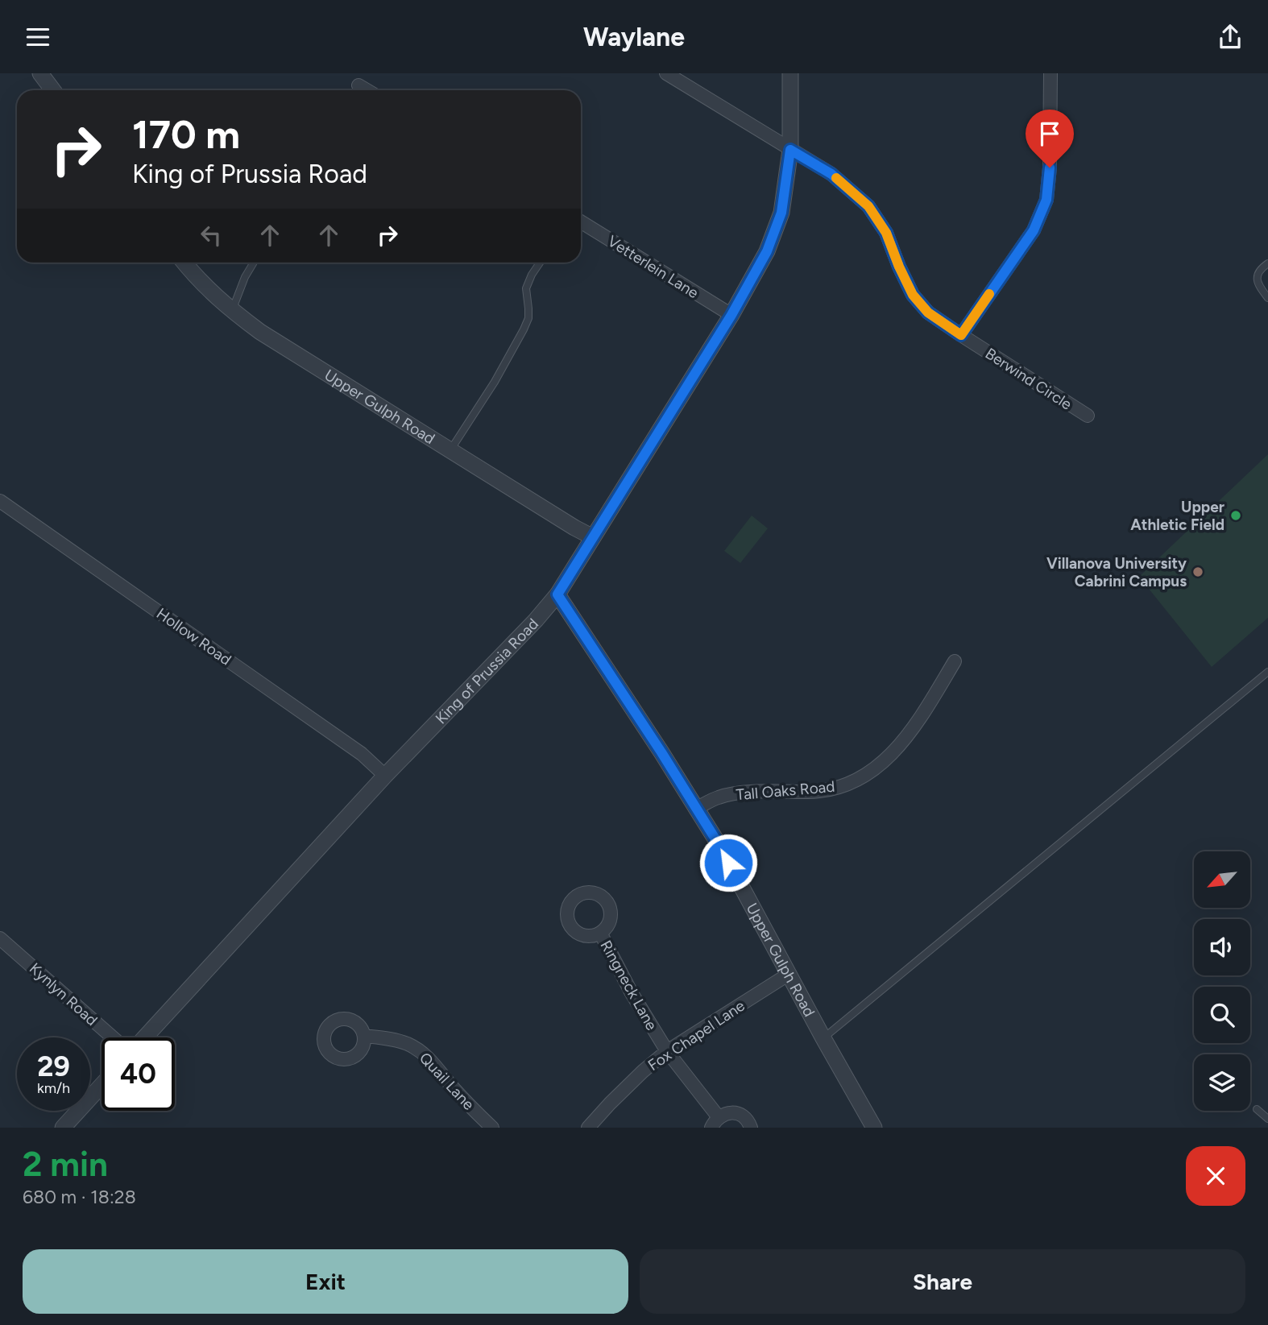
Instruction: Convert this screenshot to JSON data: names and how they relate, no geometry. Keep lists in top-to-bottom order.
{
  "streets": {
    "street": [
      "Vetterlein Lane",
      "Berwind Circle",
      "Upper Gulph Road",
      "Hollow Road",
      "King of Prussia Road",
      "Tall Oaks Road",
      "Ringneck Lane",
      "Kynlyn Road",
      "Fox Chapel Lane",
      "Quail Lane"
    ]
  },
  "crossings": [
    ["Vetterlein Lane", "King of Prussia Road"],
    ["Berwind Circle", "King of Prussia Road"],
    ["Upper Gulph Road", "King of Prussia Road"],
    ["Upper Gulph Road", "Tall Oaks Road"],
    ["Upper Gulph Road", "Fox Chapel Lane"],
    ["Hollow Road", "King of Prussia Road"],
    ["Ringneck Lane", "Fox Chapel Lane"]
  ],
  "places": ["Upper Athletic Field", "Villanova University Cabrini Campus"],
  "north": "bottom left",
  "page": {
    "header": "Waylane",
    "turn": ["170 m", "King of Prussia Road"],
    "speed": "29 km/h",
    "limit": "40",
    "heading": ["2 min", "680 m · 18:28"],
    "buttons": ["Exit", "Share"]
  }
}
